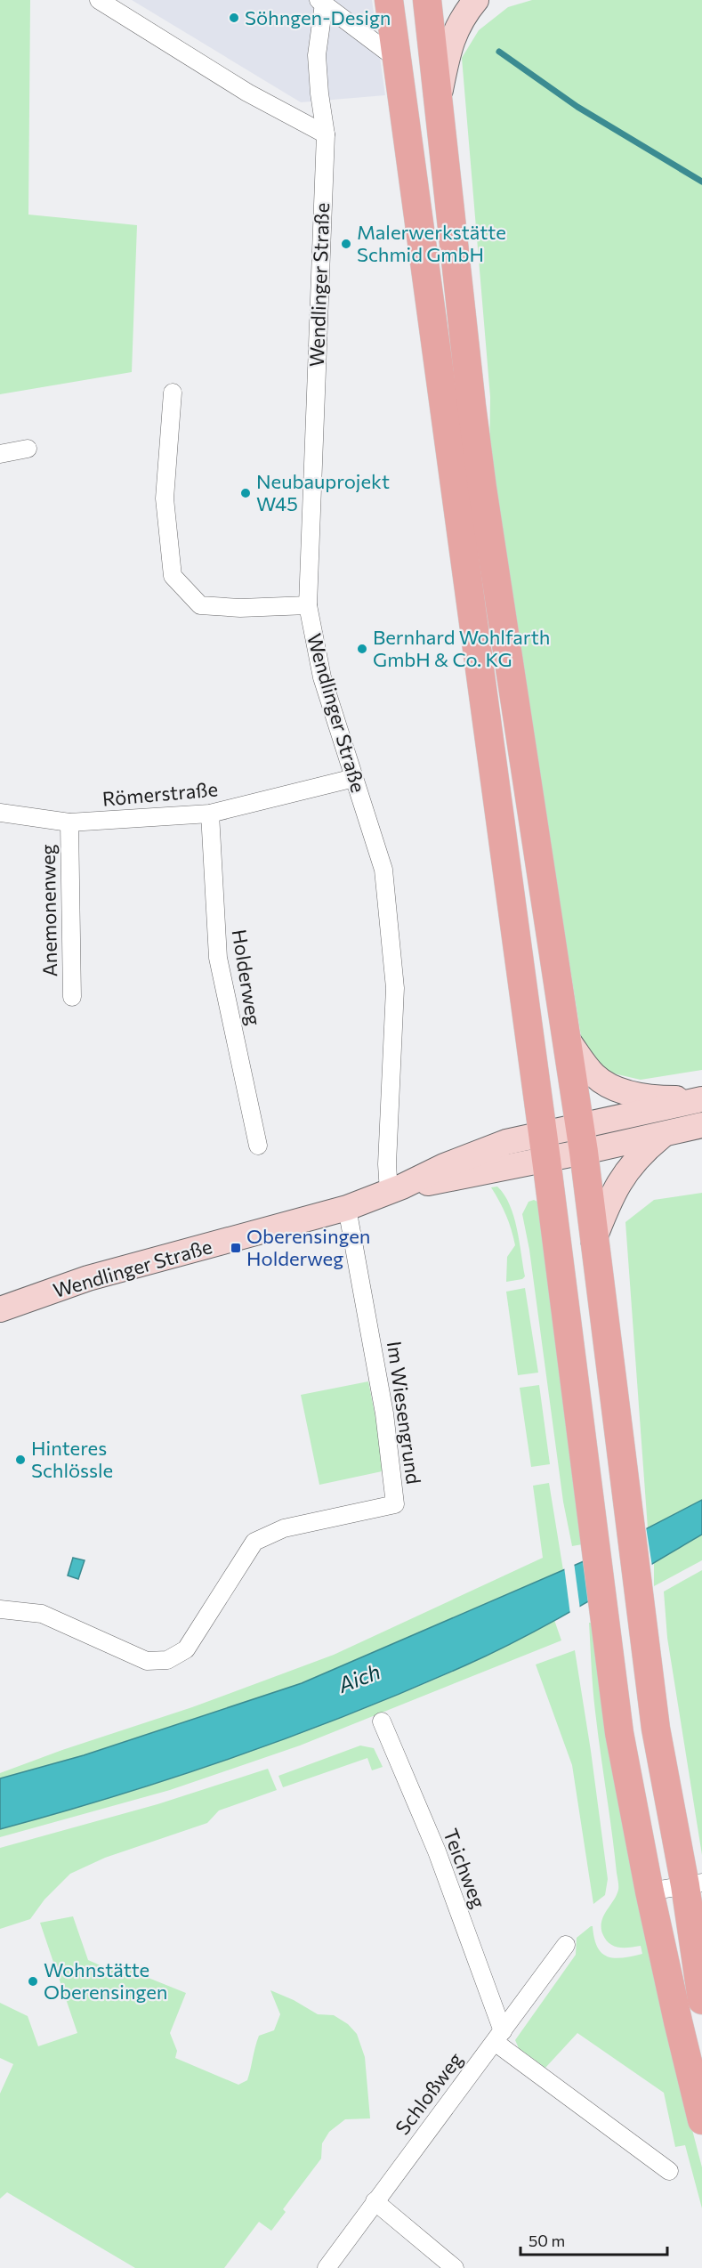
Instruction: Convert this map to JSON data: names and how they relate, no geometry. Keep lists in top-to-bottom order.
{
  "streets": {
    "main road": ["Wendlinger Straße"],
    "street": [
      "Römerstraße",
      "Anemonenweg",
      "Holderweg",
      "Im Wiesengrund",
      "Teichweg",
      "Schloßweg"
    ]
  },
  "crossings": [
    ["Wendlinger Straße", "Römerstraße"],
    ["Wendlinger Straße", "Im Wiesengrund"],
    ["Römerstraße", "Anemonenweg"],
    ["Römerstraße", "Holderweg"],
    ["Teichweg", "Schloßweg"]
  ],
  "water": ["Aich"],
  "places": {
    "other": [
      "Söhngen-Design",
      "Malerwerkstätte Schmid GmbH",
      "Neubauprojekt W45",
      "Bernhard Wohlfarth GmbH & Co. KG",
      "Hinteres Schlössle",
      "Wohnstätte Oberensingen"
    ],
    "transit": ["Oberensingen Holderweg"]
  },
  "scale_bar": "50 m"
}
